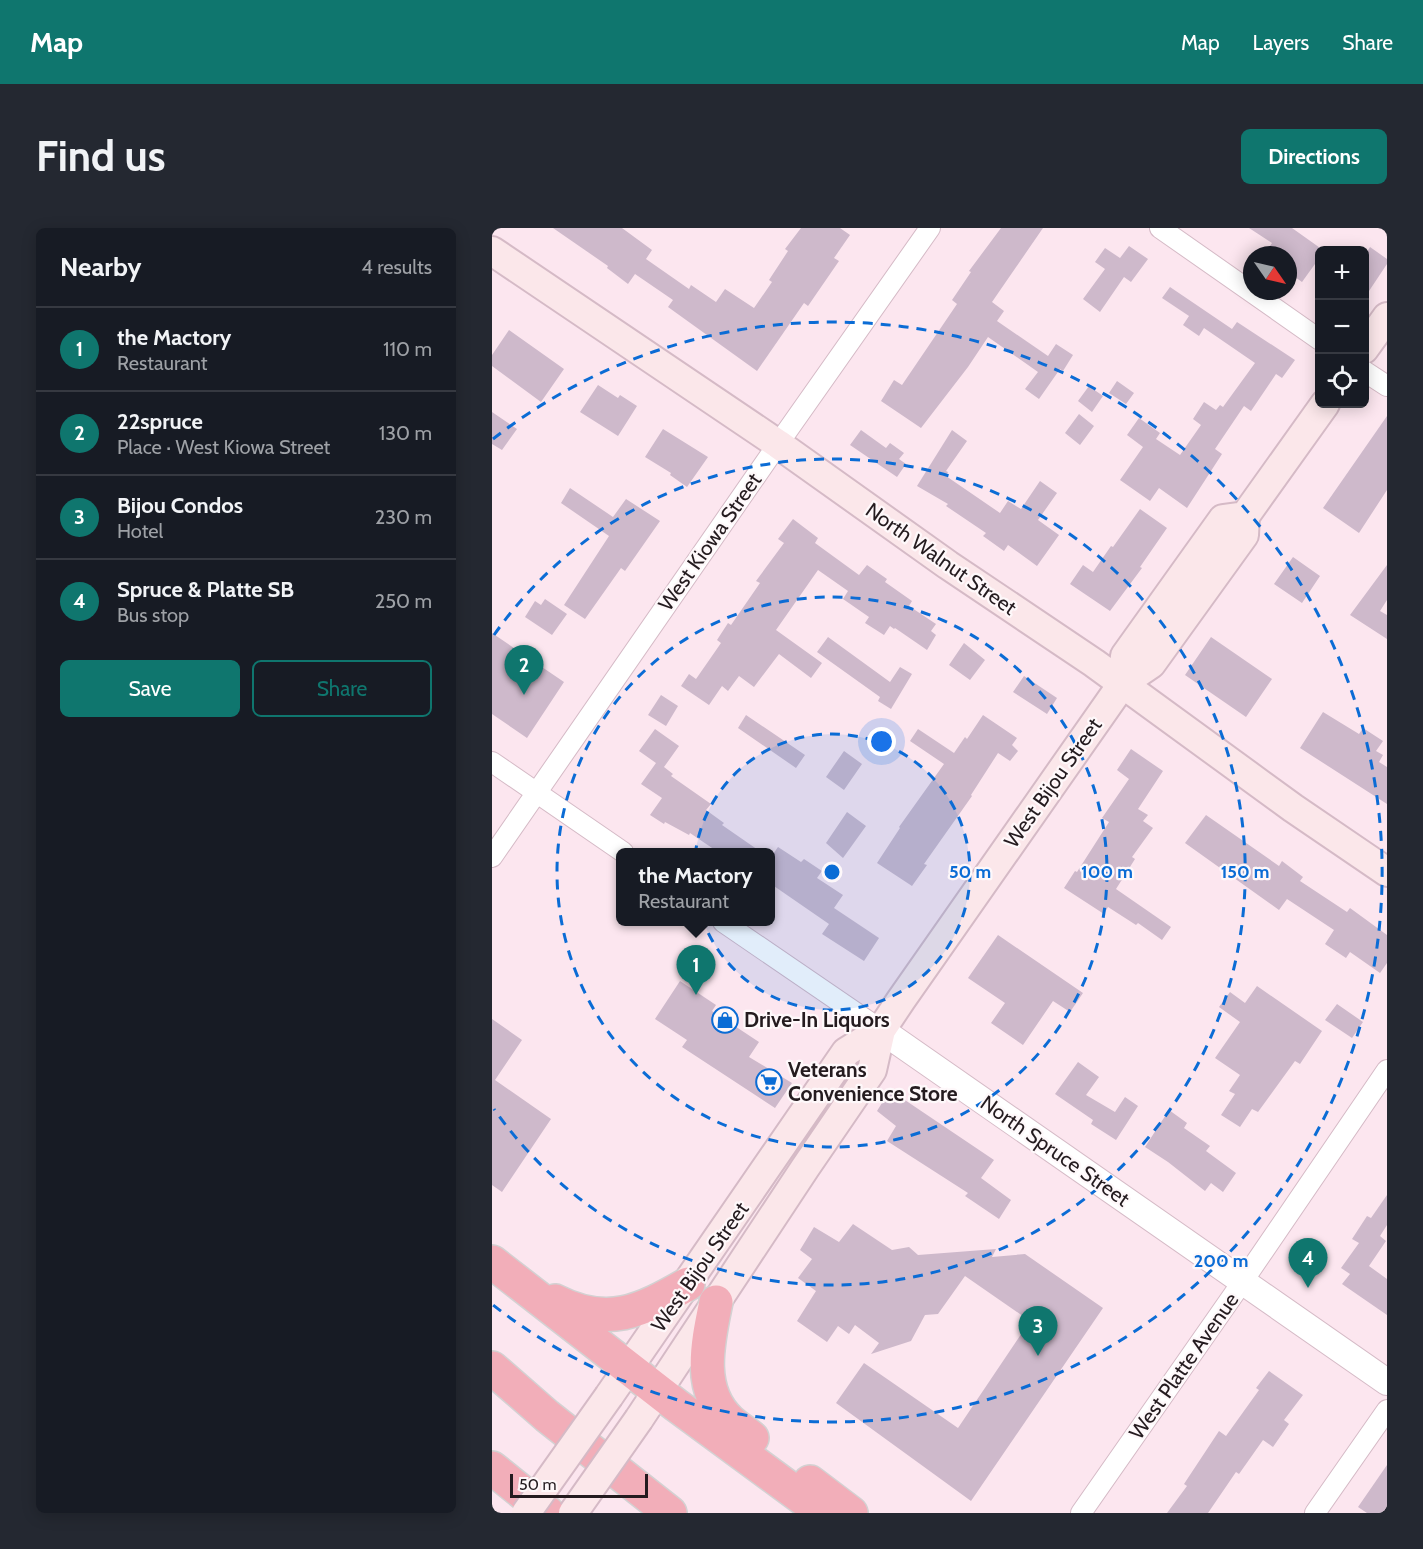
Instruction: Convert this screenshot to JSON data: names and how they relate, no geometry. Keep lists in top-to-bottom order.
{
  "streets": {
    "main road": ["North Walnut Street", "West Bijou Street"],
    "street": ["West Kiowa Street", "North Spruce Street", "West Platte Avenue"]
  },
  "crossings": [
    ["West Kiowa Street", "North Walnut Street"],
    ["North Walnut Street", "West Bijou Street"],
    ["West Bijou Street", "North Spruce Street"],
    ["North Spruce Street", "West Platte Avenue"]
  ],
  "places": {
    "shop": ["Drive-In Liquors"],
    "supermarket": ["Veterans Convenience Store"]
  },
  "scale_bar": "50 m",
  "north": "bottom right",
  "page": {
    "header": "Map",
    "nav": ["Map", "Layers", "Share"],
    "buttons": [
      "Directions",
      ["Save", "Share"]
    ],
    "title": "Find us",
    "heading": ["Nearby", "4 results"],
    "map_buttons": ["+", "−"],
    "list": [
      {
        "mark": "1",
        "name": "the Mactory",
        "note": "Restaurant",
        "value": "110 m"
      },
      {
        "mark": "2",
        "name": "22spruce",
        "note": "Place · West Kiowa Street",
        "value": "130 m"
      },
      {
        "mark": "3",
        "name": "Bijou Condos",
        "note": "Hotel",
        "value": "230 m"
      },
      {
        "mark": "4",
        "name": "Spruce & Platte SB",
        "note": "Bus stop",
        "value": "250 m"
      }
    ],
    "pins": [
      "2",
      "1",
      "4",
      "3"
    ],
    "popup": ["the Mactory", "Restaurant"],
    "scale": "50 m"
  },
  "rings": [
    "50 m",
    "100 m",
    "150 m",
    "200 m"
  ]
}
